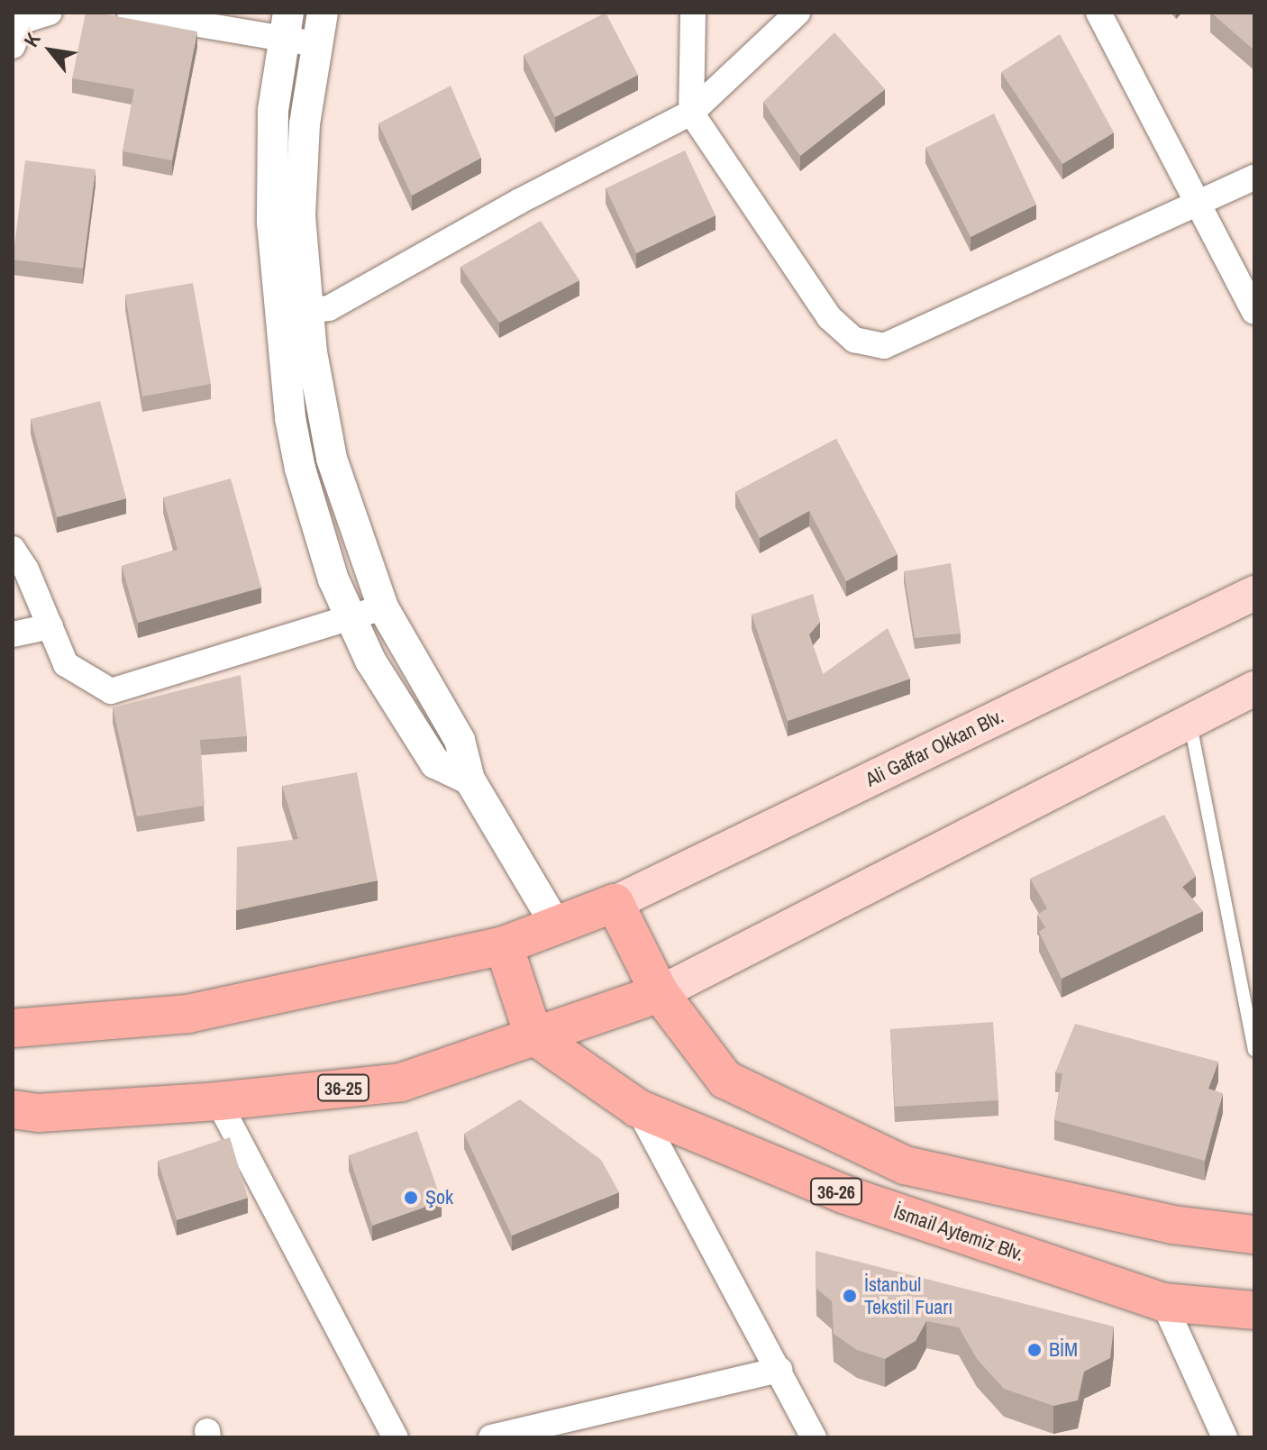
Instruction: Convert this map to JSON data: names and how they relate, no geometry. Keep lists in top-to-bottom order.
{
  "streets": {
    "main road": [
      "Ali Gaffar Okkan Blv.",
      "36-25",
      "36-26",
      "İsmail Aytemiz Blv."
    ]
  },
  "crossings": [
    ["Ali Gaffar Okkan Blv.", "36-26"],
    ["36-25", "36-26"],
    ["36-25", "İsmail Aytemiz Blv."]
  ],
  "places": ["Şok", "İstanbul Tekstil Fuarı", "BİM"],
  "north": "top left"
}
